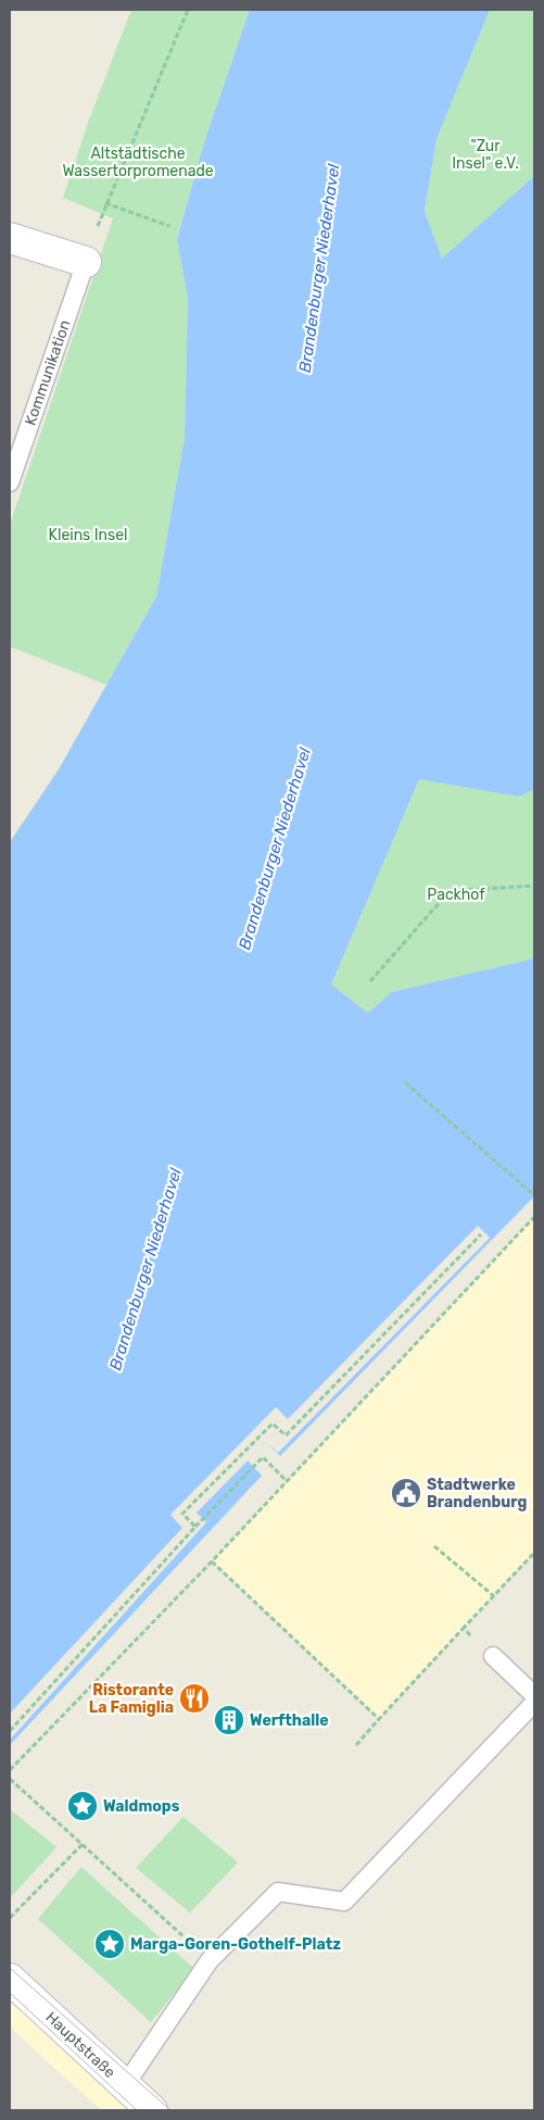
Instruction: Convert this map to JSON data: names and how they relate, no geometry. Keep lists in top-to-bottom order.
{
  "streets": {
    "street": ["Hauptstraße"],
    "lane": ["Kommunikation"]
  },
  "water": ["Brandenburger Niederhavel"],
  "parks": [
    "\"Zur Insel\" e.V.",
    "Altstädtische Wassertorpromenade",
    "Kleins Insel",
    "Packhof"
  ],
  "places": {
    "public building": ["Stadtwerke Brandenburg"],
    "restaurant": ["Ristorante La Famiglia"],
    "building": ["Werfthalle"],
    "place": ["Waldmops", "Marga-Goren-Gothelf-Platz"]
  }
}
